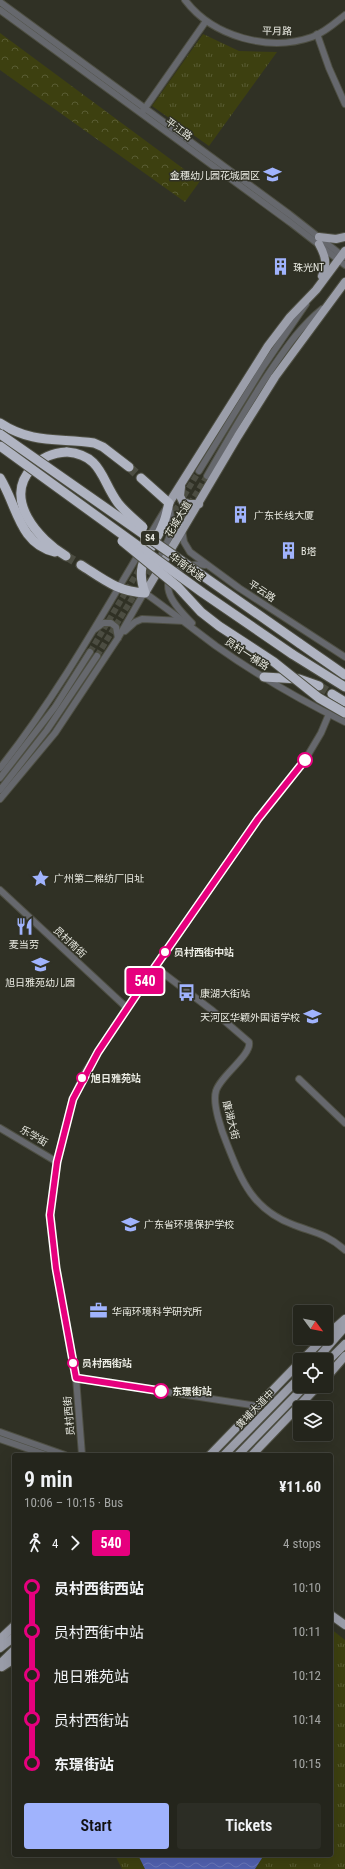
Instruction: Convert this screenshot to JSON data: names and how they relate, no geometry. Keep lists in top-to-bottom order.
{
  "streets": {
    "highway": ["S4", "华南快速"],
    "main road": ["花城大道", "黄埔大道中"],
    "street": [
      "平月路",
      "平江路",
      "平云路",
      "员村一横路",
      "员村南街",
      "康湖大街",
      "乐学街",
      "员村西街"
    ]
  },
  "crossings": [
    ["平江路", "花城大道"],
    ["花城大道", "平云路"],
    ["花城大道", "员村一横路"],
    ["员村一横路", "员村西街"],
    ["员村南街", "员村西街"],
    ["康湖大街", "员村西街"],
    ["乐学街", "员村西街"]
  ],
  "places": {
    "school or university": [
      "金穗幼儿园花城园区",
      "旭日雅苑幼儿园",
      "天河区华颖外国语学校",
      "广东省环境保护学校"
    ],
    "building": ["珠光NT", "广东长线大厦", "B塔"],
    "place": ["广州第二棉纺厂旧址"],
    "restaurant": ["麦当劳"],
    "other": [
      "员村西街中站",
      "旭日雅苑站",
      "员村西街站",
      "东璟街站"
    ],
    "bus stop": ["康湖大街站"],
    "office": ["华南环境科学研究所"]
  },
  "lines": ["bus line 540"],
  "north": "bottom right",
  "page": {
    "on_map": "540",
    "heading": ["9 min", "10:06 – 10:15 · Bus", "¥11.60"],
    "legs": ["4", "540", "4 stops"],
    "list": [
      {
        "name": "员村西街西站",
        "value": "10:10"
      },
      {
        "name": "员村西街中站",
        "value": "10:11"
      },
      {
        "name": "旭日雅苑站",
        "value": "10:12"
      },
      {
        "name": "员村西街站",
        "value": "10:14"
      },
      {
        "name": "东璟街站",
        "value": "10:15"
      }
    ],
    "buttons": ["Start", "Tickets"]
  }
}
